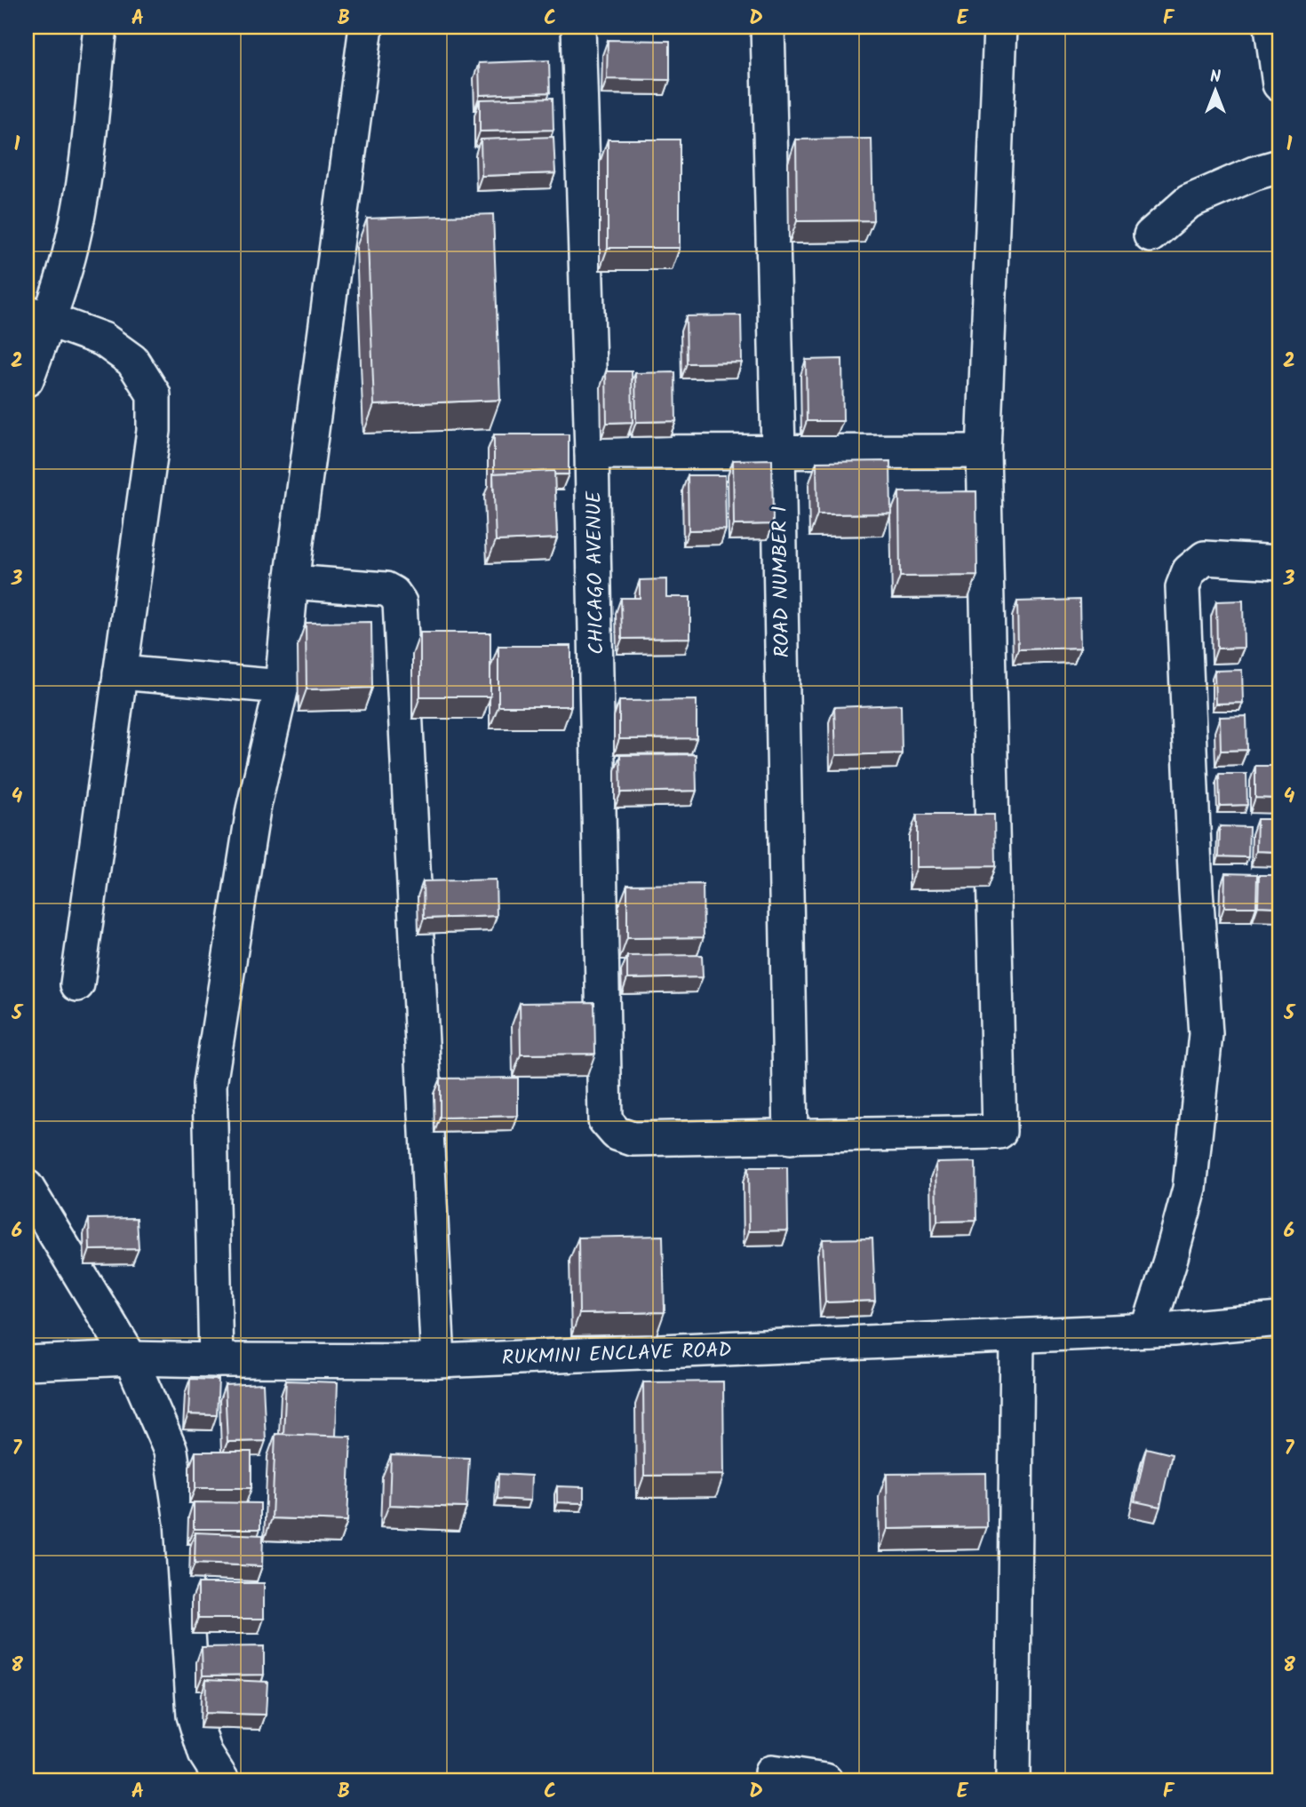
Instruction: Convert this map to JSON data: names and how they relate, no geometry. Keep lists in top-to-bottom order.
{
  "streets": {
    "street": ["CHICAGO AVENUE", "ROAD NUMBER 1", "RUKMINI ENCLAVE ROAD"]
  },
  "crossings": [
    ["CHICAGO AVENUE", "ROAD NUMBER 1"]
  ],
  "north": "top",
  "grid": {
    "columns": [
      "A",
      "B",
      "C",
      "D",
      "E",
      "F"
    ],
    "rows": [
      "1",
      "2",
      "3",
      "4",
      "5",
      "6",
      "7",
      "8"
    ]
  }
}
